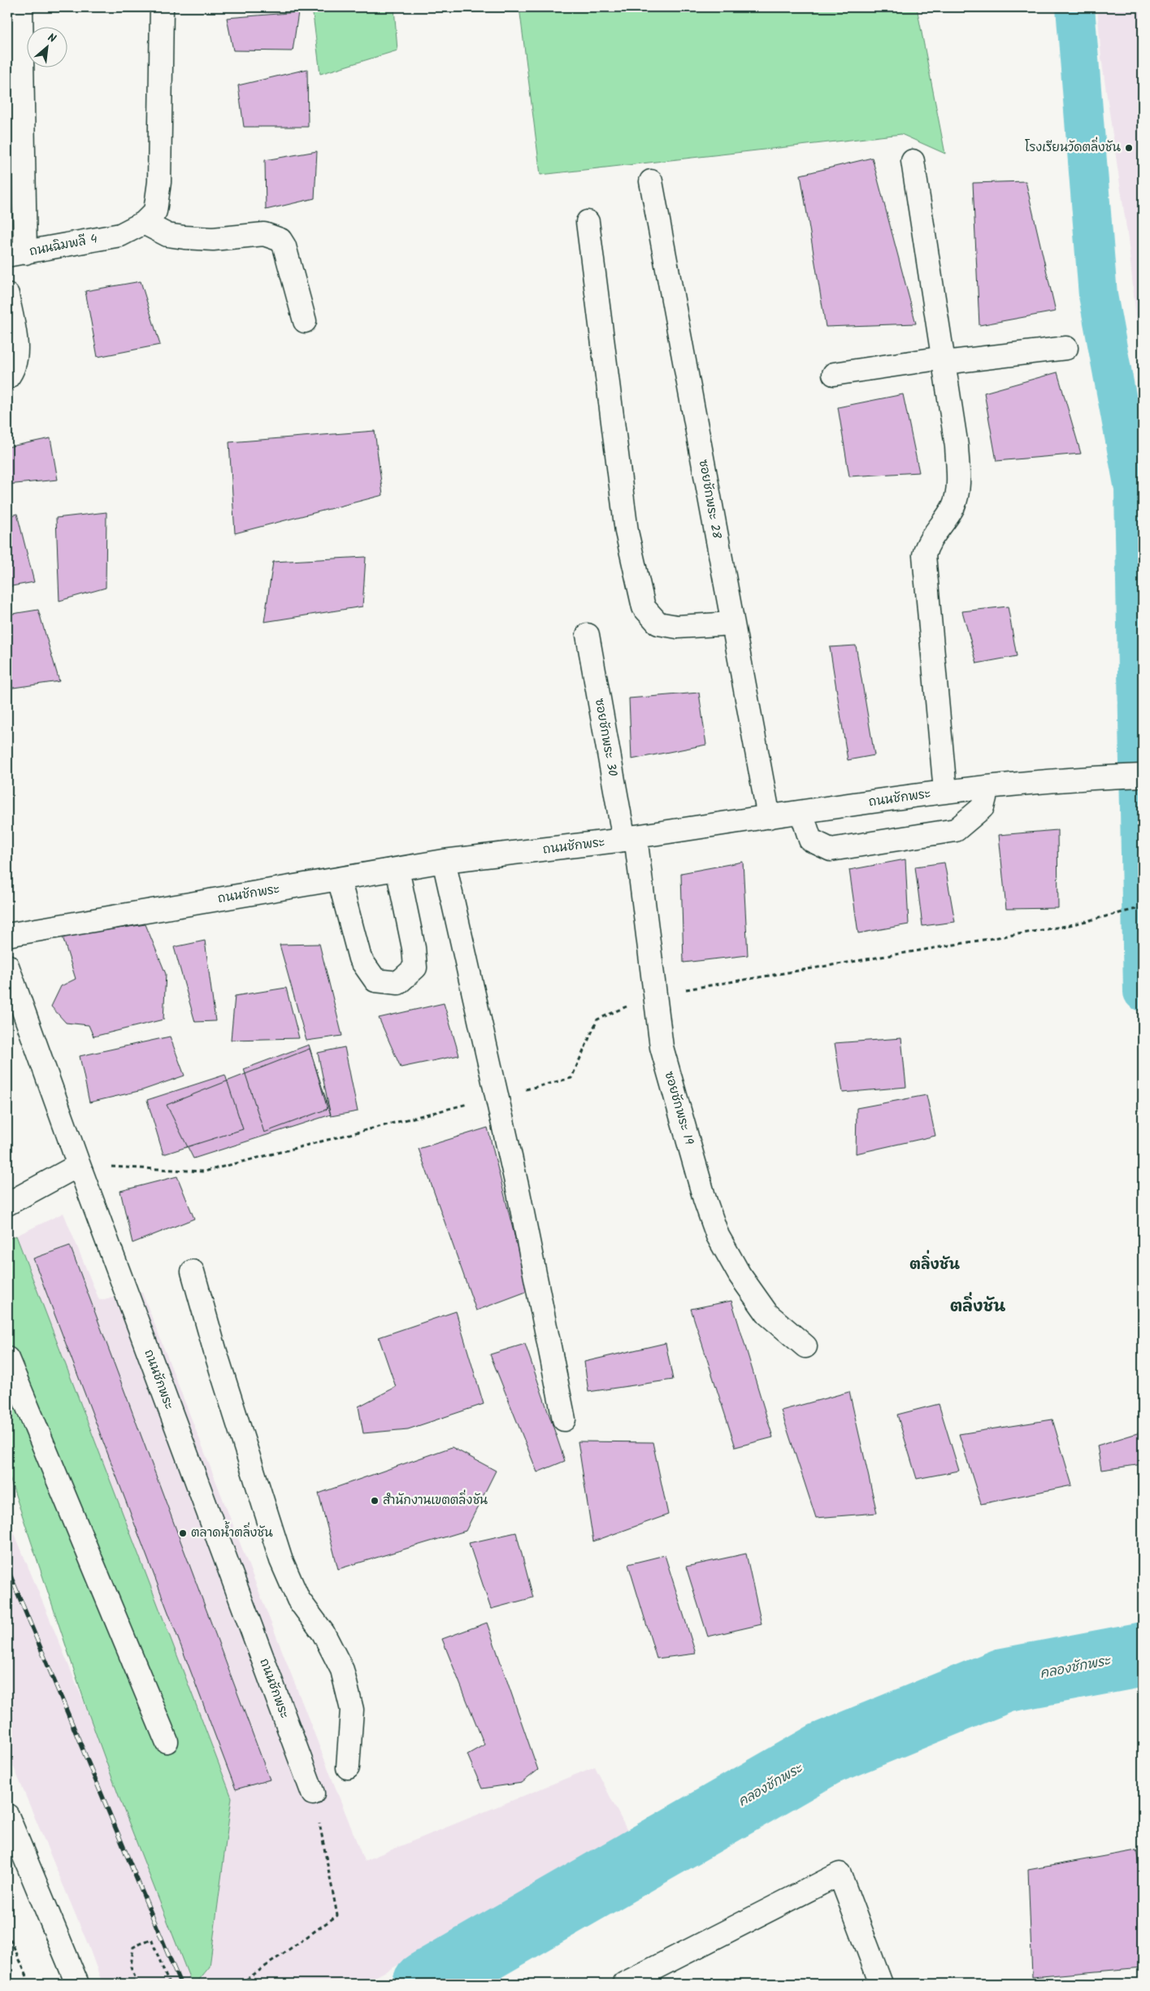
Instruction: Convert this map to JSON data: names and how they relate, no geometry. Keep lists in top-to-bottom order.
{
  "streets": {
    "street": [
      "ถนนฉิมพลี 4",
      "ซอยชักพระ 28",
      "ซอยชักพระ 30",
      "ถนนชักพระ",
      "ซอยชักพระ 19"
    ]
  },
  "crossings": [
    ["ซอยชักพระ 28", "ถนนชักพระ"],
    ["ซอยชักพระ 30", "ถนนชักพระ"],
    ["ซอยชักพระ 30", "ซอยชักพระ 19"],
    ["ถนนชักพระ", "ซอยชักพระ 19"]
  ],
  "districts": ["ตลิ่งชัน", "ตลิ่งชัน"],
  "water": ["คลองชักพระ"],
  "places": ["โรงเรียนวัดตลิ่งชัน", "สำนักงานเขตตลิ่งชัน", "ตลาดน้ำตลิ่งชัน"],
  "north": "top right"
}
